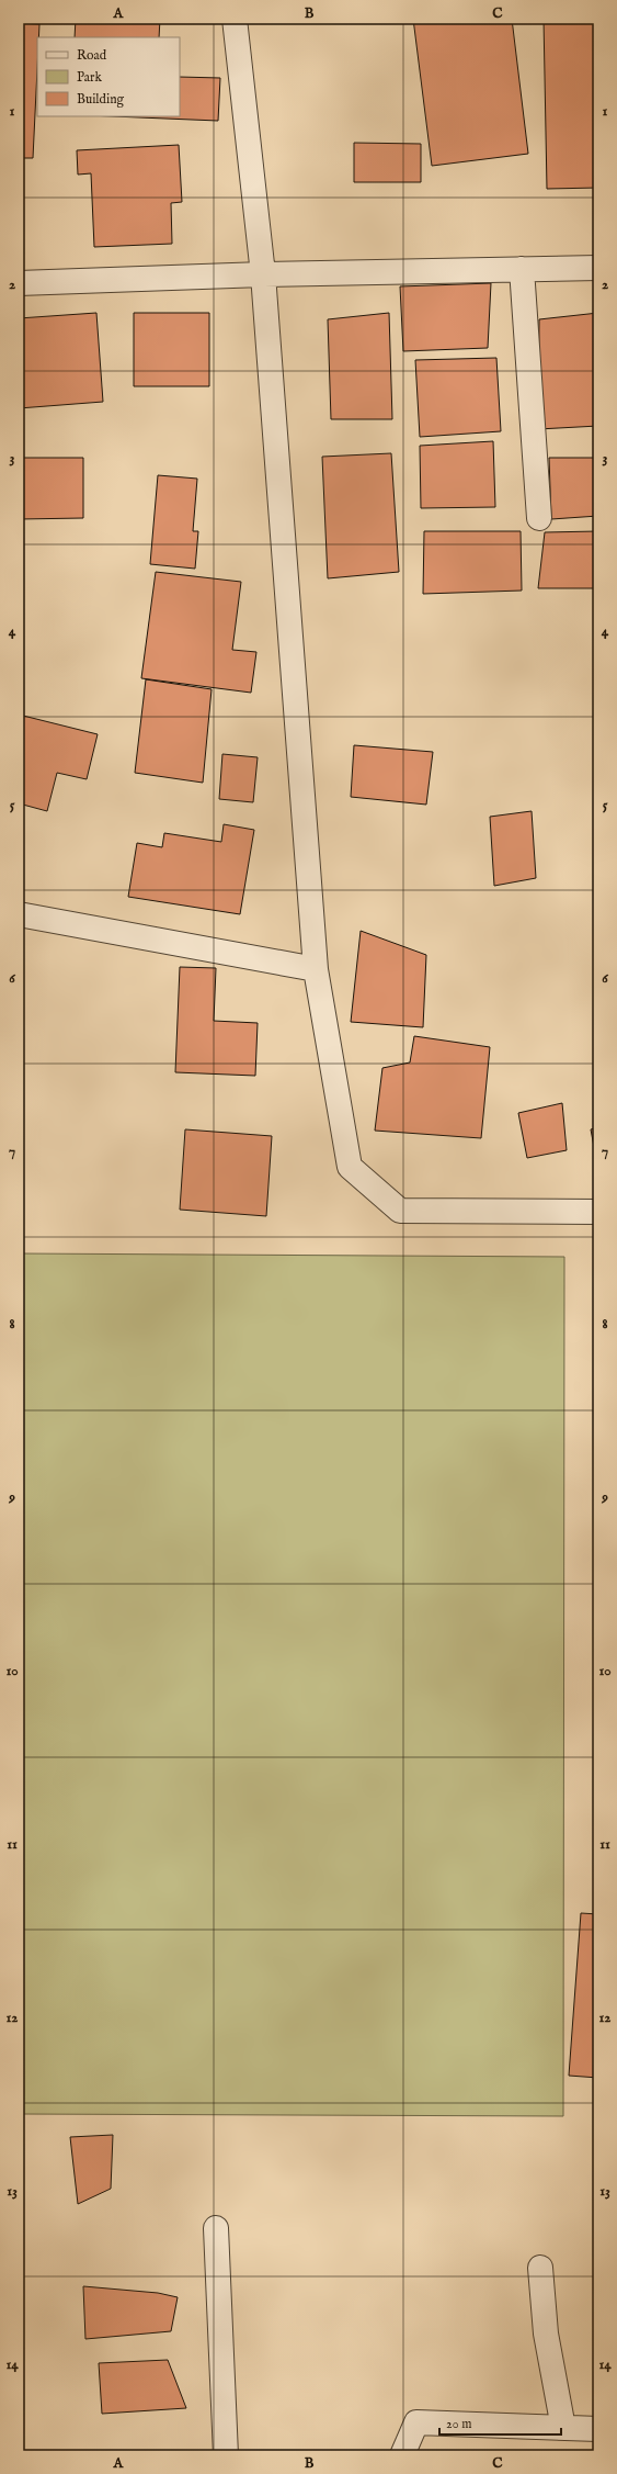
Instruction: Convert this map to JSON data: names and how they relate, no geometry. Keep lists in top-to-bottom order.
{
  "legend": ["Road", "Park", "Building"],
  "scale_bar": "20 m",
  "grid": {
    "columns": ["A", "B", "C"],
    "rows": [
      "1",
      "2",
      "3",
      "4",
      "5",
      "6",
      "7",
      "8",
      "9",
      "10",
      "11",
      "12",
      "13",
      "14"
    ]
  }
}
